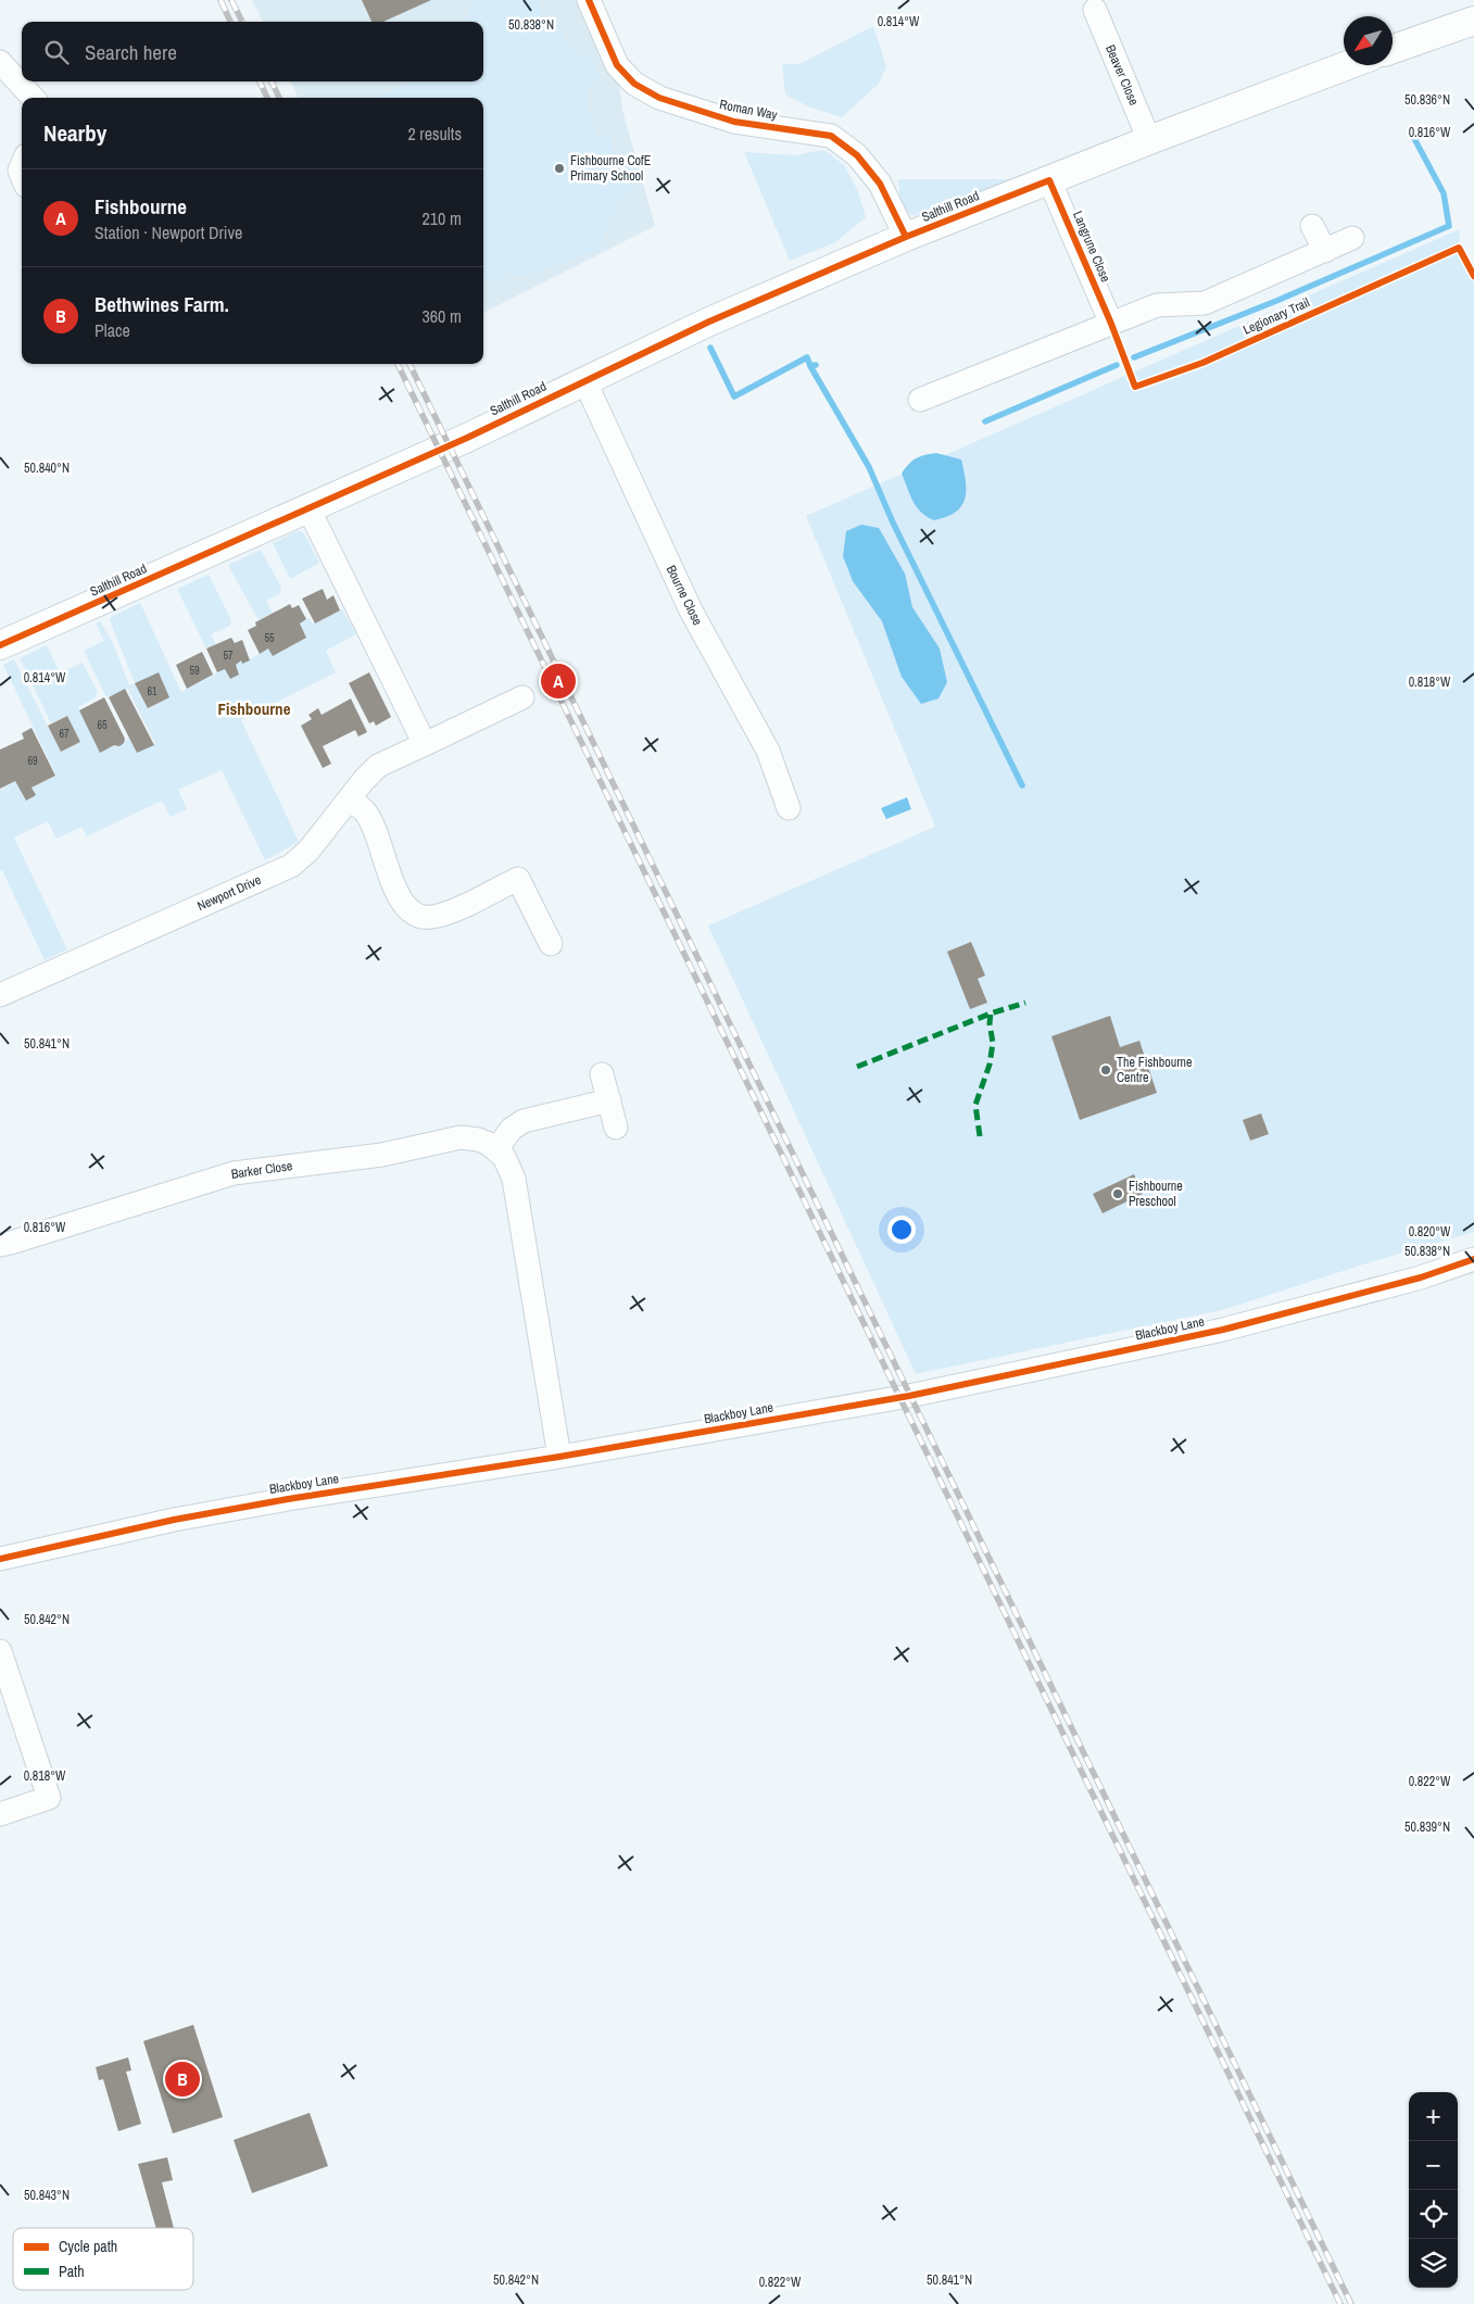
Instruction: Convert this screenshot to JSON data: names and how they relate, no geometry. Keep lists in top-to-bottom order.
{
  "streets": {
    "street": [
      "Beaver Close",
      "Roman Way",
      "Salthill Road",
      "Langrune Close",
      "Bourne Close",
      "Newport Drive",
      "Barker Close",
      "Blackboy Lane"
    ],
    "cycle path": ["Legionary Trail"]
  },
  "crossings": [
    ["Beaver Close", "Salthill Road"],
    ["Roman Way", "Salthill Road"],
    ["Salthill Road", "Langrune Close"],
    ["Salthill Road", "Bourne Close"]
  ],
  "districts": ["Fishbourne"],
  "places": ["Fishbourne CofE Primary School", "The Fishbourne Centre", "Fishbourne Preschool"],
  "house_numbers": [
    "55",
    "57",
    "59",
    "61",
    "65",
    "67",
    "69"
  ],
  "legend": ["Cycle path", "Path"],
  "north": "bottom left",
  "page": {
    "search": "Search here",
    "heading": ["Nearby", "2 results"],
    "list": [
      {
        "mark": "A",
        "name": "Fishbourne",
        "note": "Station · Newport Drive",
        "value": "210 m"
      },
      {
        "mark": "B",
        "name": "Bethwines Farm.",
        "note": "Place",
        "value": "360 m"
      }
    ],
    "pins": ["A", "B"],
    "map_buttons": ["+", "−"]
  },
  "coordinates": [
    "0.814°W",
    "50.838°N",
    "50.836°N",
    "0.816°W",
    "50.840°N",
    "0.818°W",
    "50.841°N",
    "0.820°W",
    "50.842°N",
    "0.822°W",
    "50.839°N",
    "50.843°N"
  ]
}
